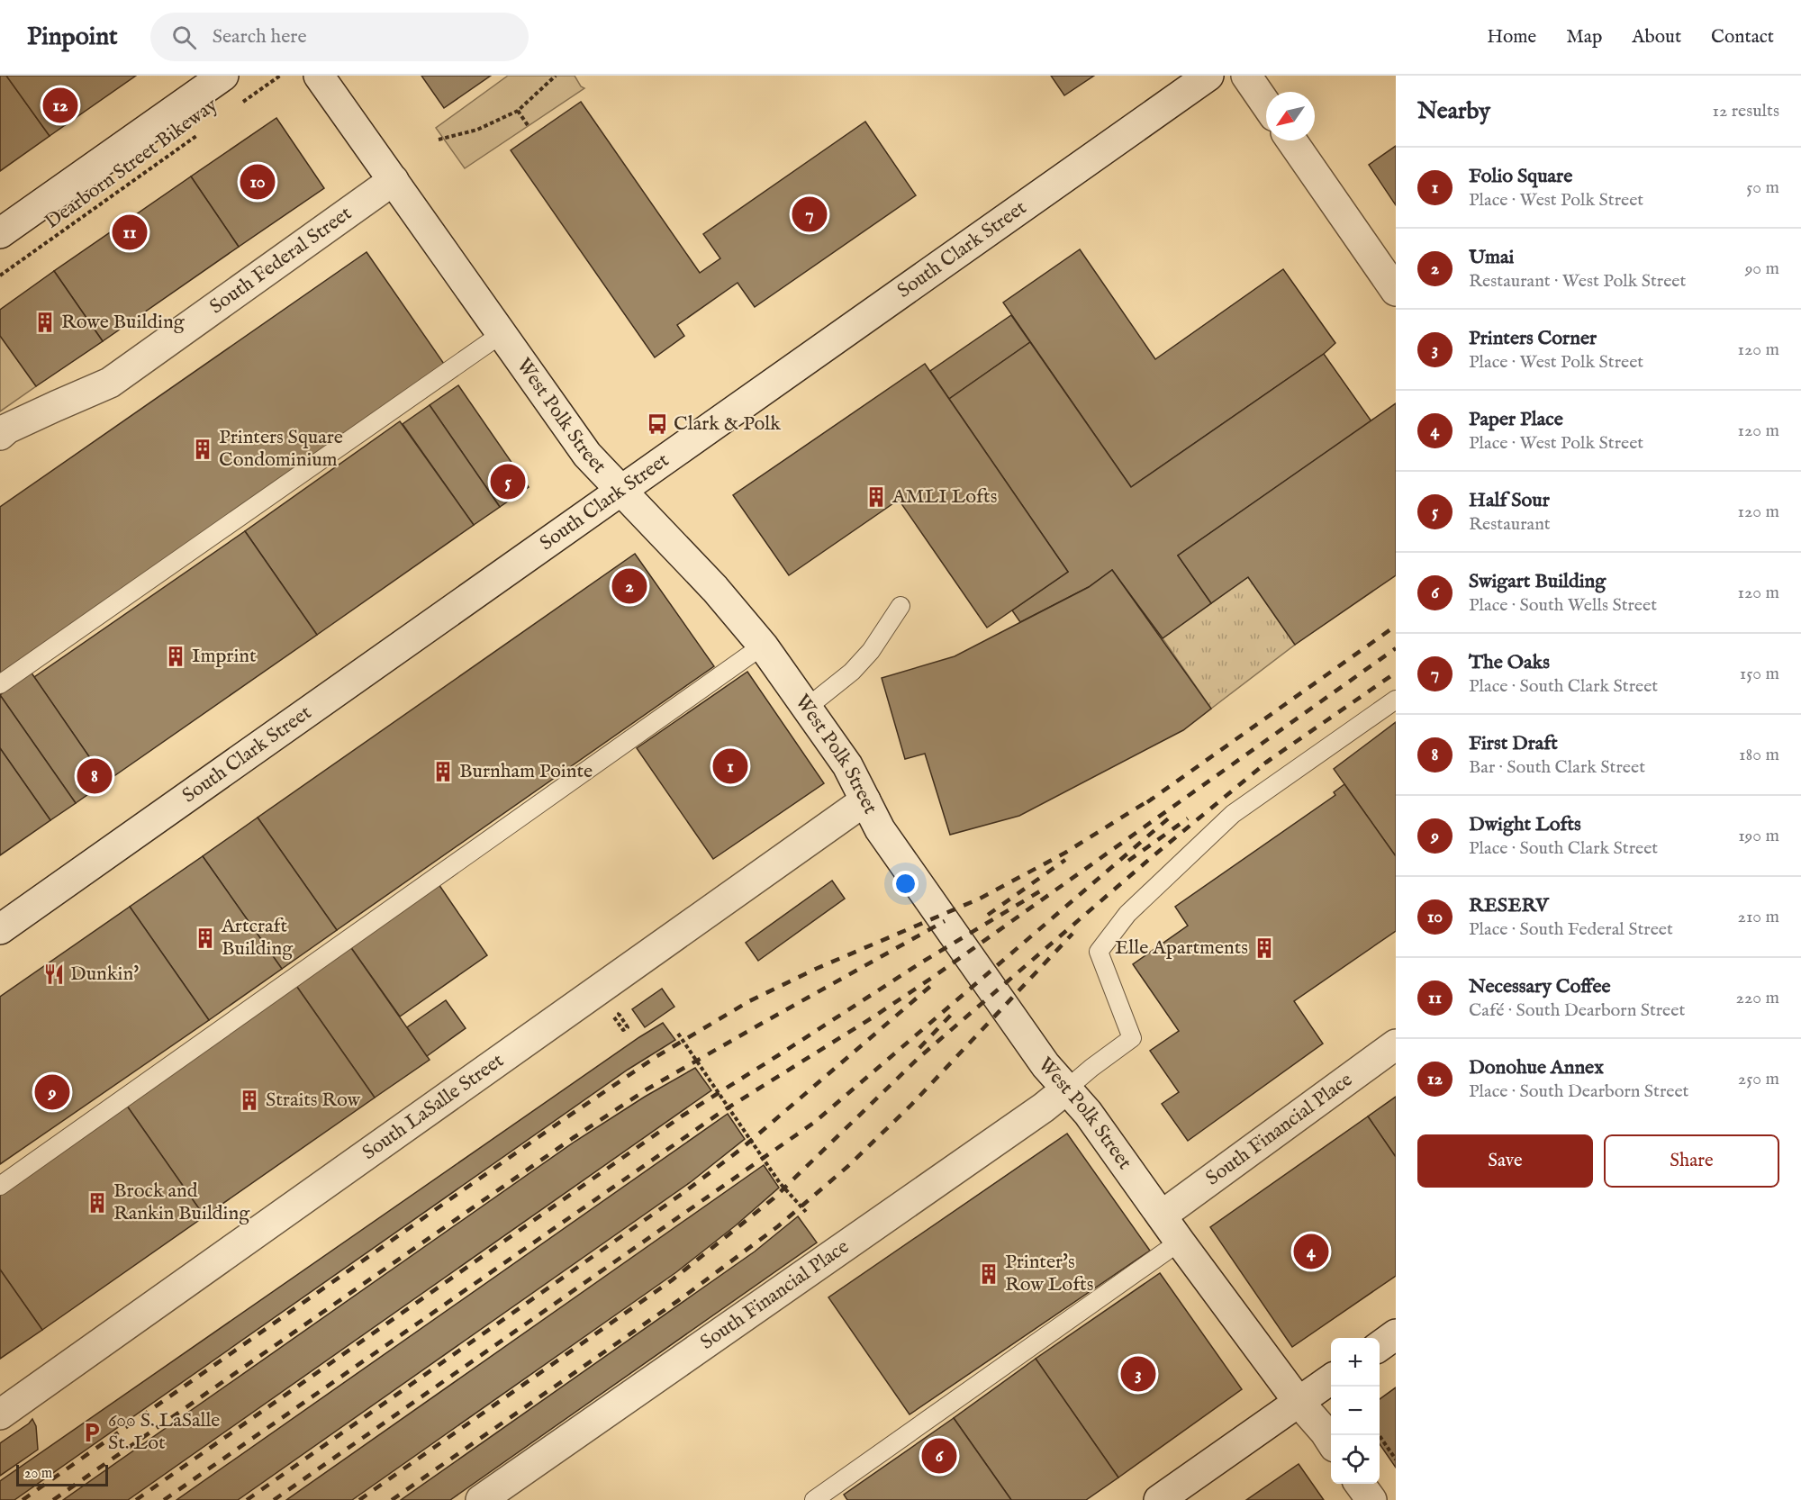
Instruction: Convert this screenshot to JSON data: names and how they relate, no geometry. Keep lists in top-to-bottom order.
{
  "streets": {
    "main road": [
      "South Clark Street",
      "South Federal Street",
      "West Polk Street",
      "South LaSalle Street",
      "South Financial Place"
    ],
    "path": ["Dearborn Street Bikeway"]
  },
  "crossings": [
    ["South Clark Street", "West Polk Street"],
    ["South Federal Street", "West Polk Street"],
    ["West Polk Street", "South LaSalle Street"],
    ["West Polk Street", "South Financial Place"]
  ],
  "places": {
    "building": [
      "Rowe Building",
      "Printers Square Condominium",
      "AMLI Lofts",
      "Imprint",
      "Burnham Pointe",
      "Artcraft Building",
      "Elle Apartments",
      "Straits Row",
      "Brock and Rankin Building",
      "Printer's Row Lofts"
    ],
    "bus stop": ["Clark & Polk"],
    "restaurant": ["Dunkin'"],
    "parking": ["600 S. LaSalle St. Lot"]
  },
  "scale_bar": "20 m",
  "north": "bottom left",
  "page": {
    "header": "Pinpoint",
    "search": "Search here",
    "nav": [
      "Home",
      "Map",
      "About",
      "Contact"
    ],
    "heading": ["Nearby", "12 results"],
    "pins": [
      "12",
      "10",
      "7",
      "11",
      "5",
      "2",
      "1",
      "8",
      "9",
      "4",
      "3",
      "6"
    ],
    "list": [
      {
        "mark": "1",
        "name": "Folio Square",
        "note": "Place · West Polk Street",
        "value": "50 m"
      },
      {
        "mark": "2",
        "name": "Umai",
        "note": "Restaurant · West Polk Street",
        "value": "90 m"
      },
      {
        "mark": "3",
        "name": "Printers Corner",
        "note": "Place · West Polk Street",
        "value": "120 m"
      },
      {
        "mark": "4",
        "name": "Paper Place",
        "note": "Place · West Polk Street",
        "value": "120 m"
      },
      {
        "mark": "5",
        "name": "Half Sour",
        "note": "Restaurant",
        "value": "120 m"
      },
      {
        "mark": "6",
        "name": "Swigart Building",
        "note": "Place · South Wells Street",
        "value": "120 m"
      },
      {
        "mark": "7",
        "name": "The Oaks",
        "note": "Place · South Clark Street",
        "value": "150 m"
      },
      {
        "mark": "8",
        "name": "First Draft",
        "note": "Bar · South Clark Street",
        "value": "180 m"
      },
      {
        "mark": "9",
        "name": "Dwight Lofts",
        "note": "Place · South Clark Street",
        "value": "190 m"
      },
      {
        "mark": "10",
        "name": "RESERV",
        "note": "Place · South Federal Street",
        "value": "210 m"
      },
      {
        "mark": "11",
        "name": "Necessary Coffee",
        "note": "Café · South Dearborn Street",
        "value": "220 m"
      },
      {
        "mark": "12",
        "name": "Donohue Annex",
        "note": "Place · South Dearborn Street",
        "value": "250 m"
      }
    ],
    "buttons": ["Save", "Share"],
    "map_buttons": ["+", "−"],
    "scale": "20 m"
  }
}
